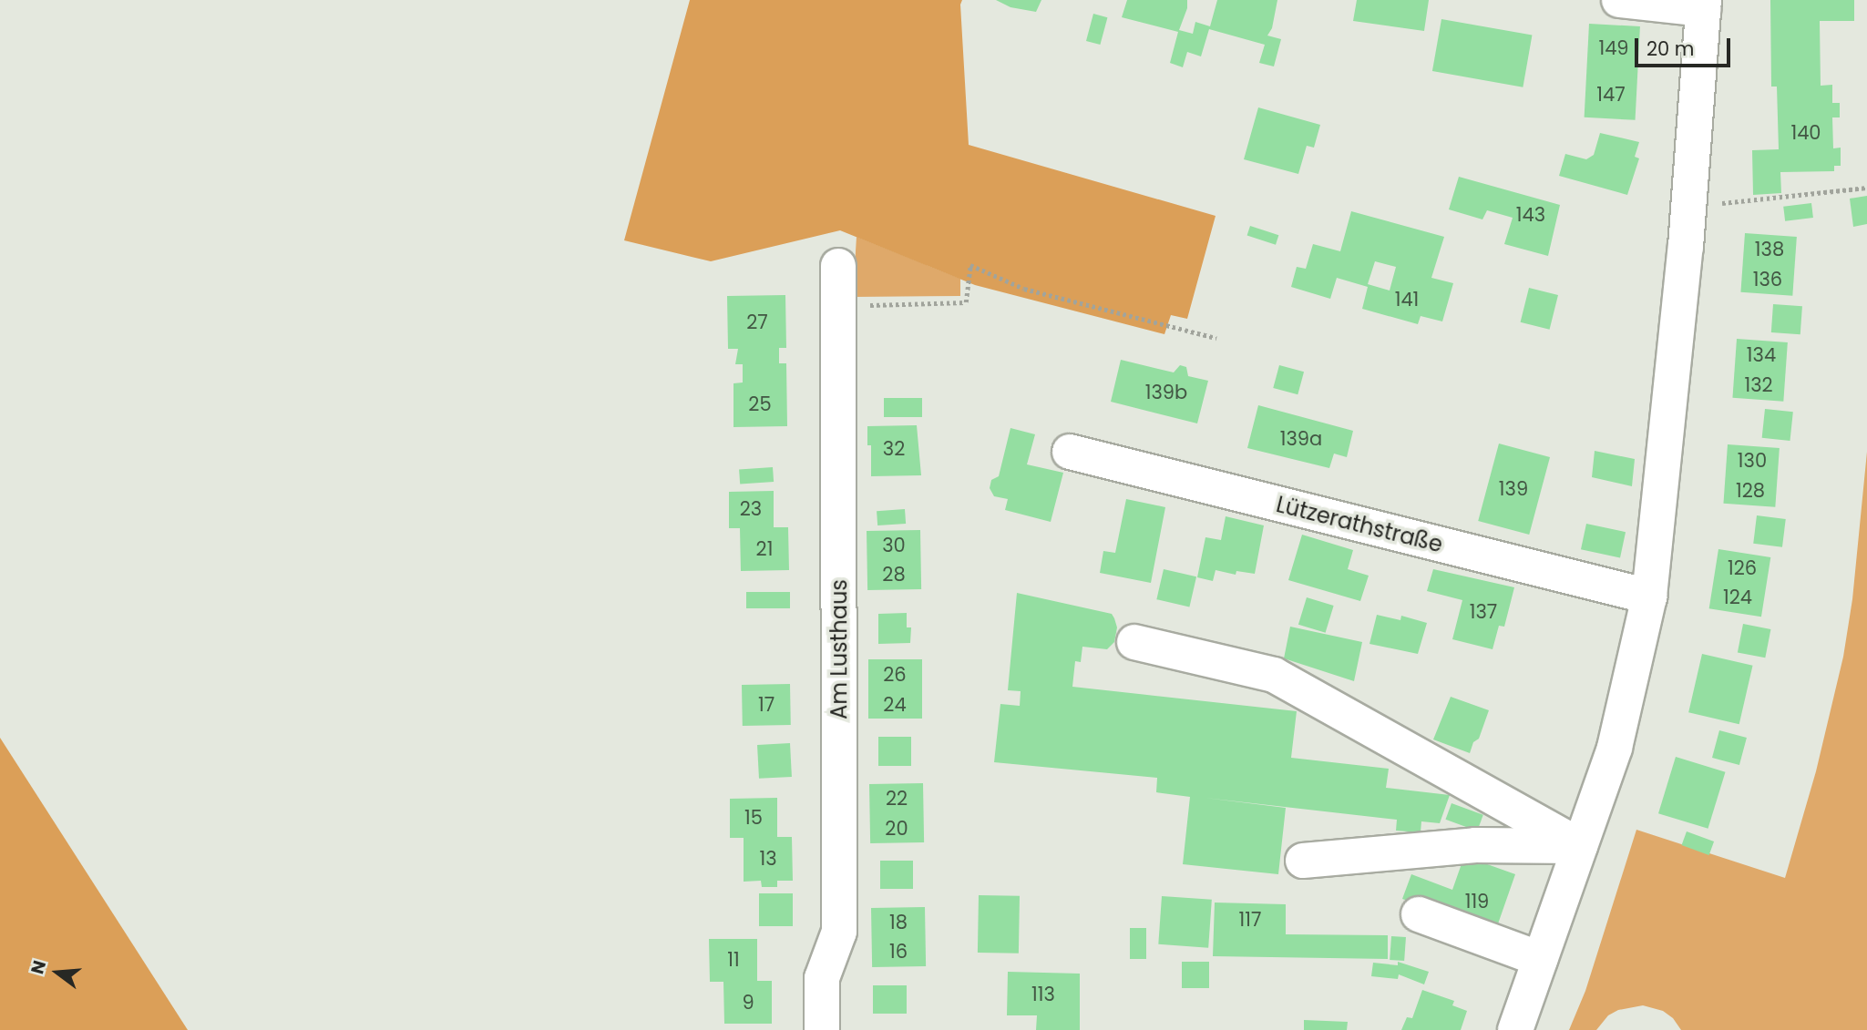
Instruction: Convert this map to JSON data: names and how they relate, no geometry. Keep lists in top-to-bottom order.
{
  "streets": {
    "street": ["Lützerathstraße", "Am Lusthaus"]
  },
  "house_numbers": [
    "149",
    "147",
    "140",
    "143",
    "138",
    "136",
    "141",
    "27",
    "134",
    "132",
    "139b",
    "25",
    "139a",
    "32",
    "130",
    "139",
    "128",
    "23",
    "30",
    "21",
    "126",
    "28",
    "124",
    "137",
    "26",
    "17",
    "24",
    "22",
    "15",
    "20",
    "13",
    "119",
    "117",
    "18",
    "16",
    "11",
    "113",
    "9"
  ],
  "scale_bar": "20 m",
  "north": "left"
}
